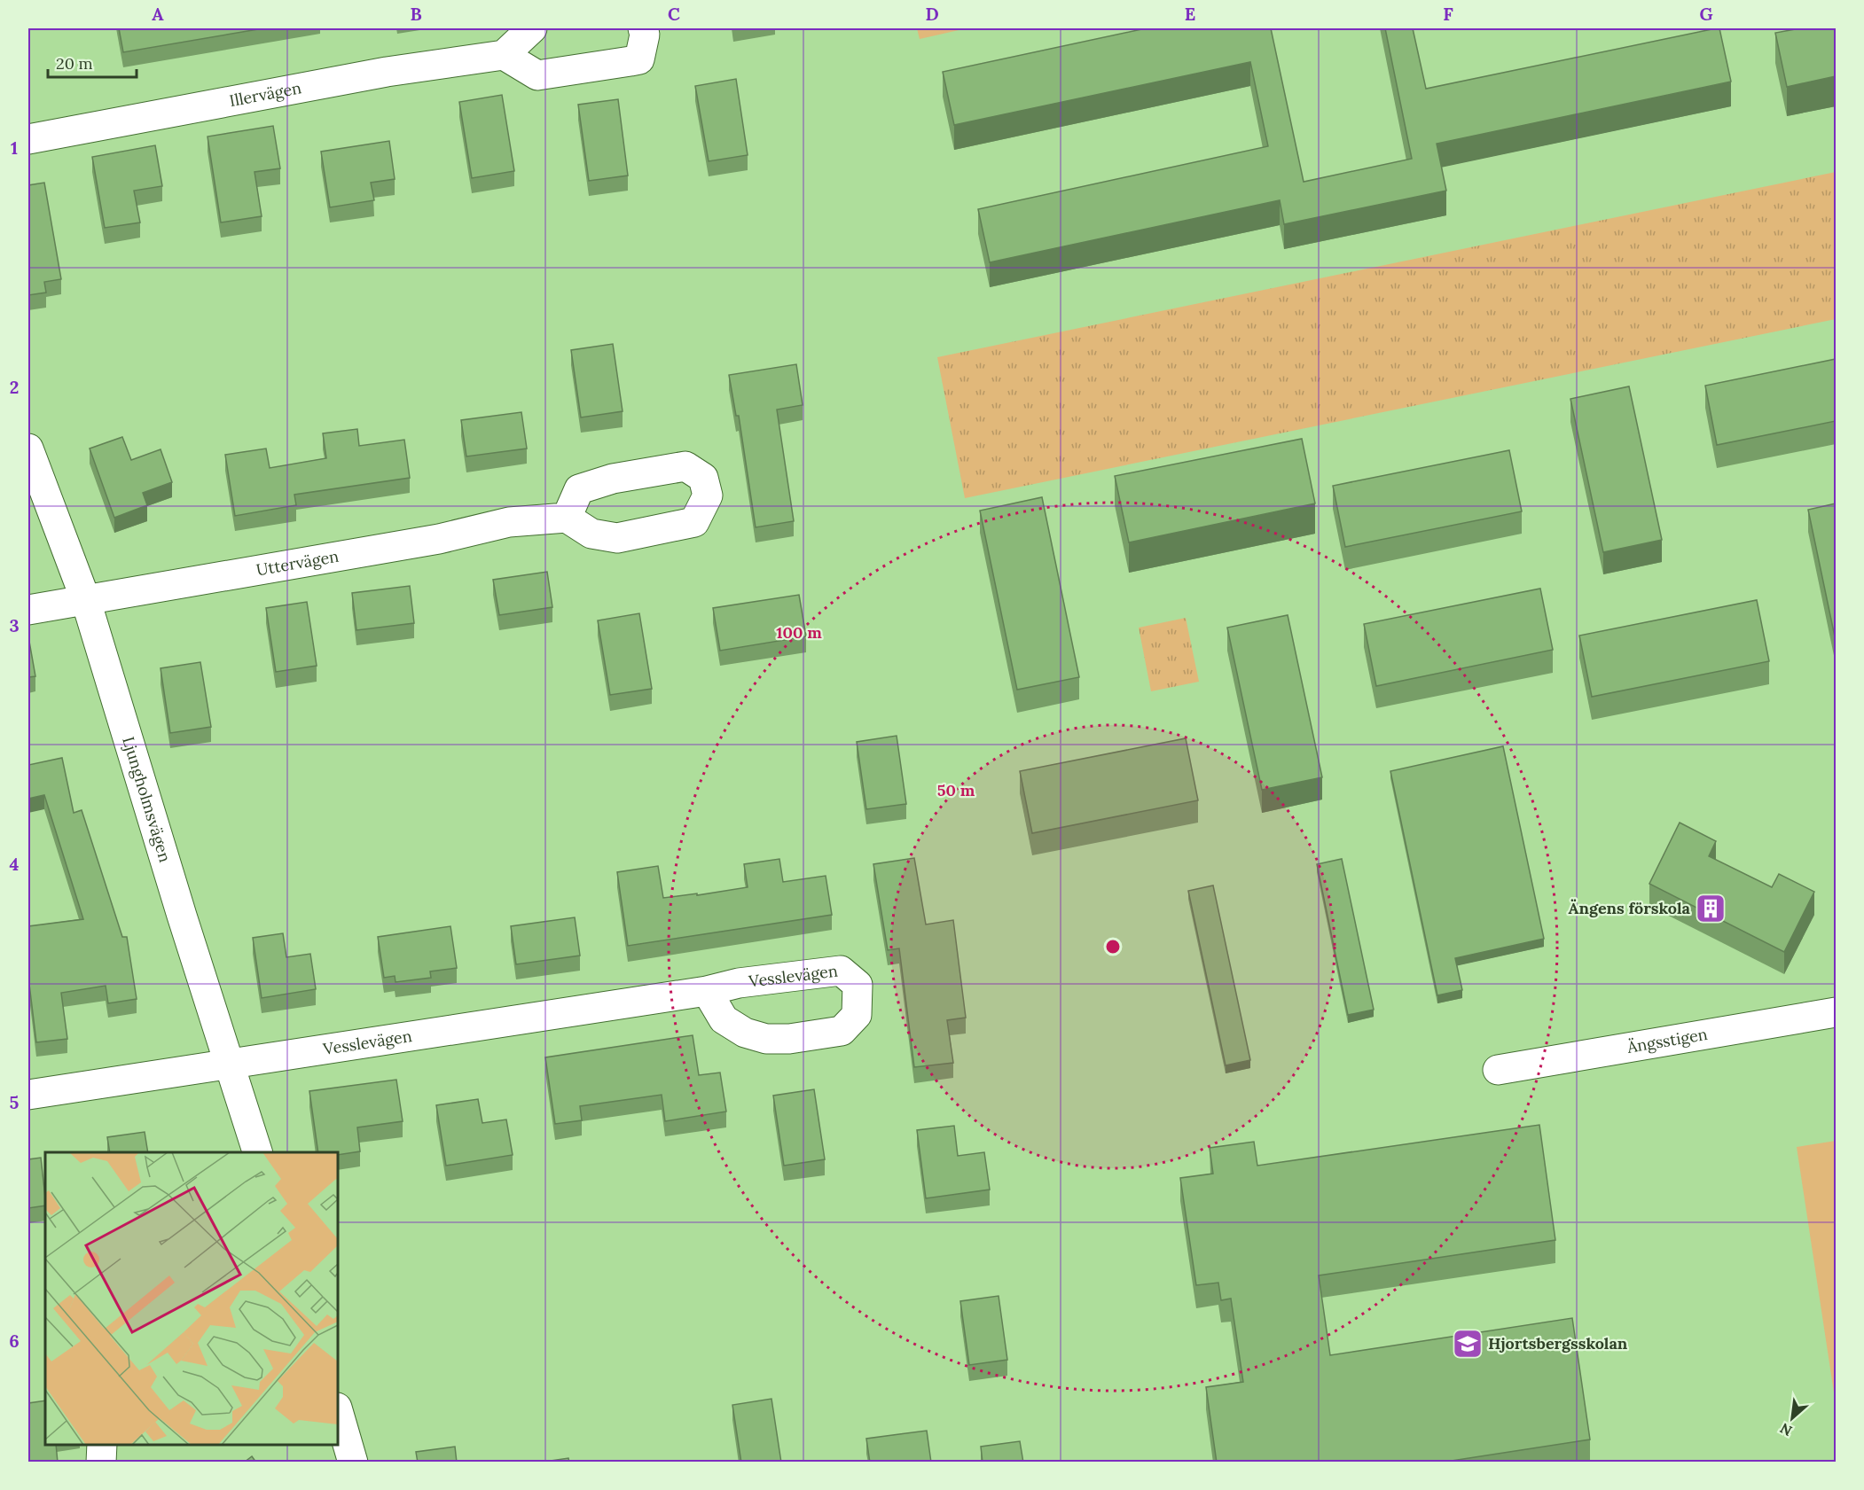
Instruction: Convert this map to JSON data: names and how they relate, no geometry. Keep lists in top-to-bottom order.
{
  "streets": {
    "street": [
      "Illervägen",
      "Uttervägen",
      "Ljungholmsvägen",
      "Vesslevägen",
      "Ängsstigen"
    ]
  },
  "crossings": [
    ["Uttervägen", "Ljungholmsvägen"],
    ["Ljungholmsvägen", "Vesslevägen"]
  ],
  "places": {
    "building": ["Ängens förskola"],
    "school or university": ["Hjortsbergsskolan"]
  },
  "scale_bar": "20 m",
  "north": "bottom left",
  "grid": {
    "columns": [
      "A",
      "B",
      "C",
      "D",
      "E",
      "F",
      "G"
    ],
    "rows": [
      "1",
      "2",
      "3",
      "4",
      "5",
      "6"
    ]
  },
  "rings": ["100 m", "50 m"]
}
